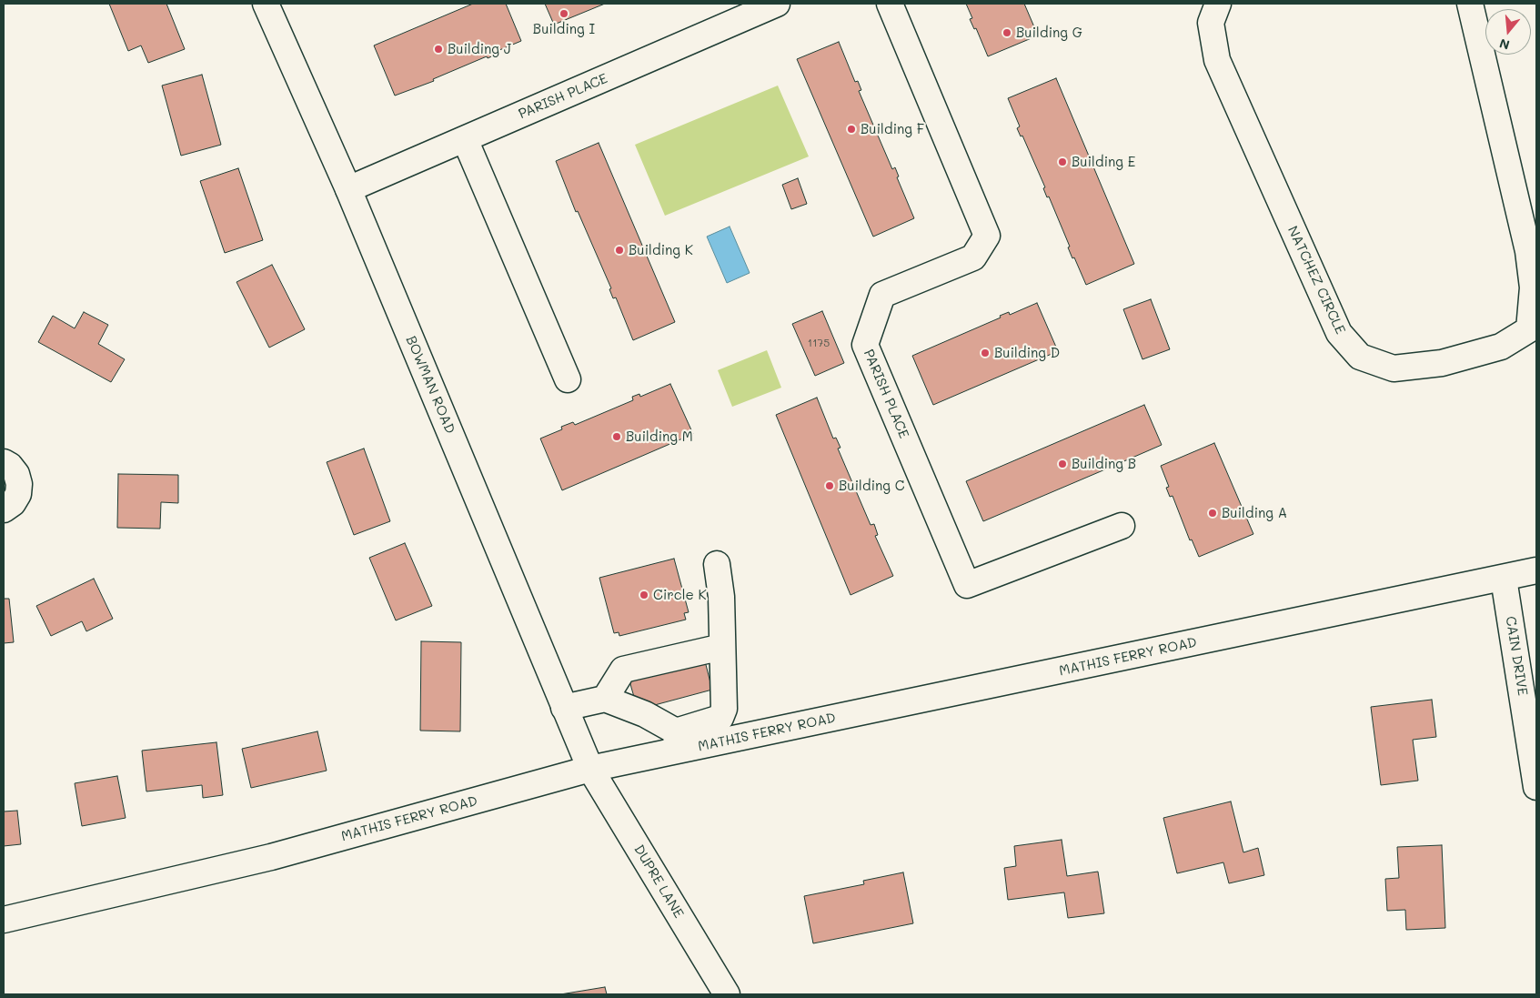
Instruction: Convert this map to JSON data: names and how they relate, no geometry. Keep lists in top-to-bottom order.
{
  "streets": {
    "street": [
      "PARISH PLACE",
      "NATCHEZ CIRCLE",
      "BOWMAN ROAD",
      "CAIN DRIVE",
      "MATHIS FERRY ROAD",
      "DUPRE LANE"
    ]
  },
  "crossings": [
    ["PARISH PLACE", "BOWMAN ROAD"],
    ["BOWMAN ROAD", "MATHIS FERRY ROAD"],
    ["BOWMAN ROAD", "DUPRE LANE"],
    ["CAIN DRIVE", "MATHIS FERRY ROAD"],
    ["MATHIS FERRY ROAD", "DUPRE LANE"]
  ],
  "places": [
    "Building I",
    "Building G",
    "Building J",
    "Building F",
    "Building E",
    "Building K",
    "Building D",
    "Building M",
    "Building B",
    "Building C",
    "Building A",
    "Circle K"
  ],
  "house_numbers": ["1175"],
  "north": "bottom"
}
